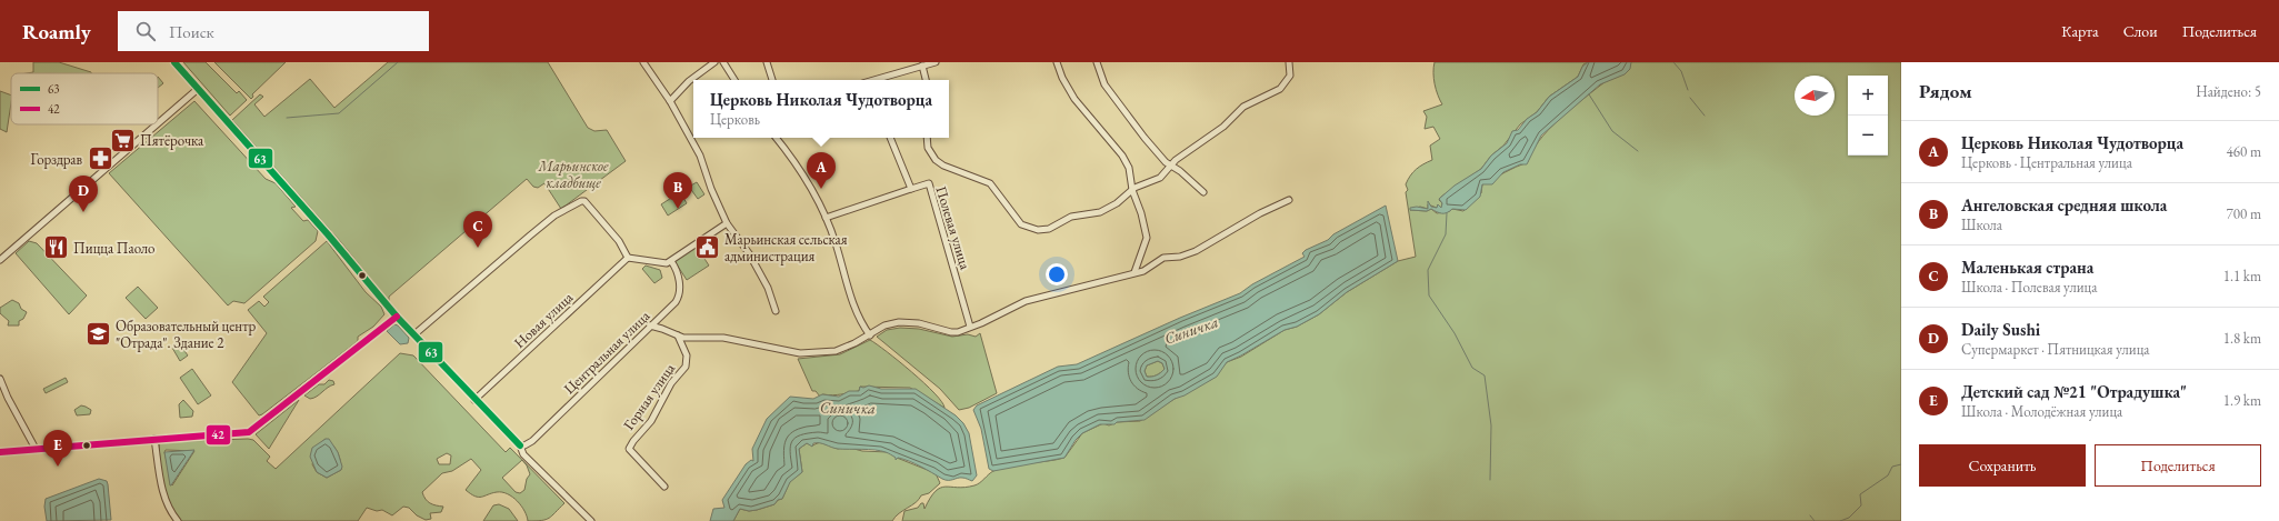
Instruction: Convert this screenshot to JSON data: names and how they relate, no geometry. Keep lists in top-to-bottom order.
{
  "streets": {
    "street": [
      "Полевая улица",
      "Новая улица",
      "Центральная улица",
      "Горная улица"
    ]
  },
  "water": ["Синичка"],
  "parks": ["Марьинское кладбище"],
  "places": {
    "supermarket": ["Пятёрочка"],
    "pharmacy": ["Горздрав"],
    "public building": ["Марьинская сельская администрация"],
    "restaurant": ["Пицца Паоло"],
    "school or university": ["Образовательный центр \"Отрада\". Здание 2"]
  },
  "lines": ["transit line 63", "transit line 42"],
  "legend": ["63", "42"],
  "north": "left",
  "page": {
    "header": "Roamly",
    "search": "Поиск",
    "nav": ["Карта", "Слои", "Поделиться"],
    "heading": ["Рядом", "Найдено: 5"],
    "map_buttons": ["+", "−"],
    "popup": ["Церковь Николая Чудотворца", "Церковь"],
    "list": [
      {
        "mark": "A",
        "name": "Церковь Николая Чудотворца",
        "note": "Церковь · Центральная улица",
        "value": "460 m"
      },
      {
        "mark": "B",
        "name": "Ангеловская средняя школа",
        "note": "Школа",
        "value": "700 m"
      },
      {
        "mark": "C",
        "name": "Маленькая страна",
        "note": "Школа · Полевая улица",
        "value": "1.1 km"
      },
      {
        "mark": "D",
        "name": "Daily Sushi",
        "note": "Супермаркет · Пятницкая улица",
        "value": "1.8 km"
      },
      {
        "mark": "E",
        "name": "Детский сад №21 \"Отрадушка\"",
        "note": "Школа · Молодёжная улица",
        "value": "1.9 km"
      }
    ],
    "pins": [
      "A",
      "B",
      "D",
      "C",
      "E"
    ],
    "buttons": ["Сохранить", "Поделиться"]
  }
}
